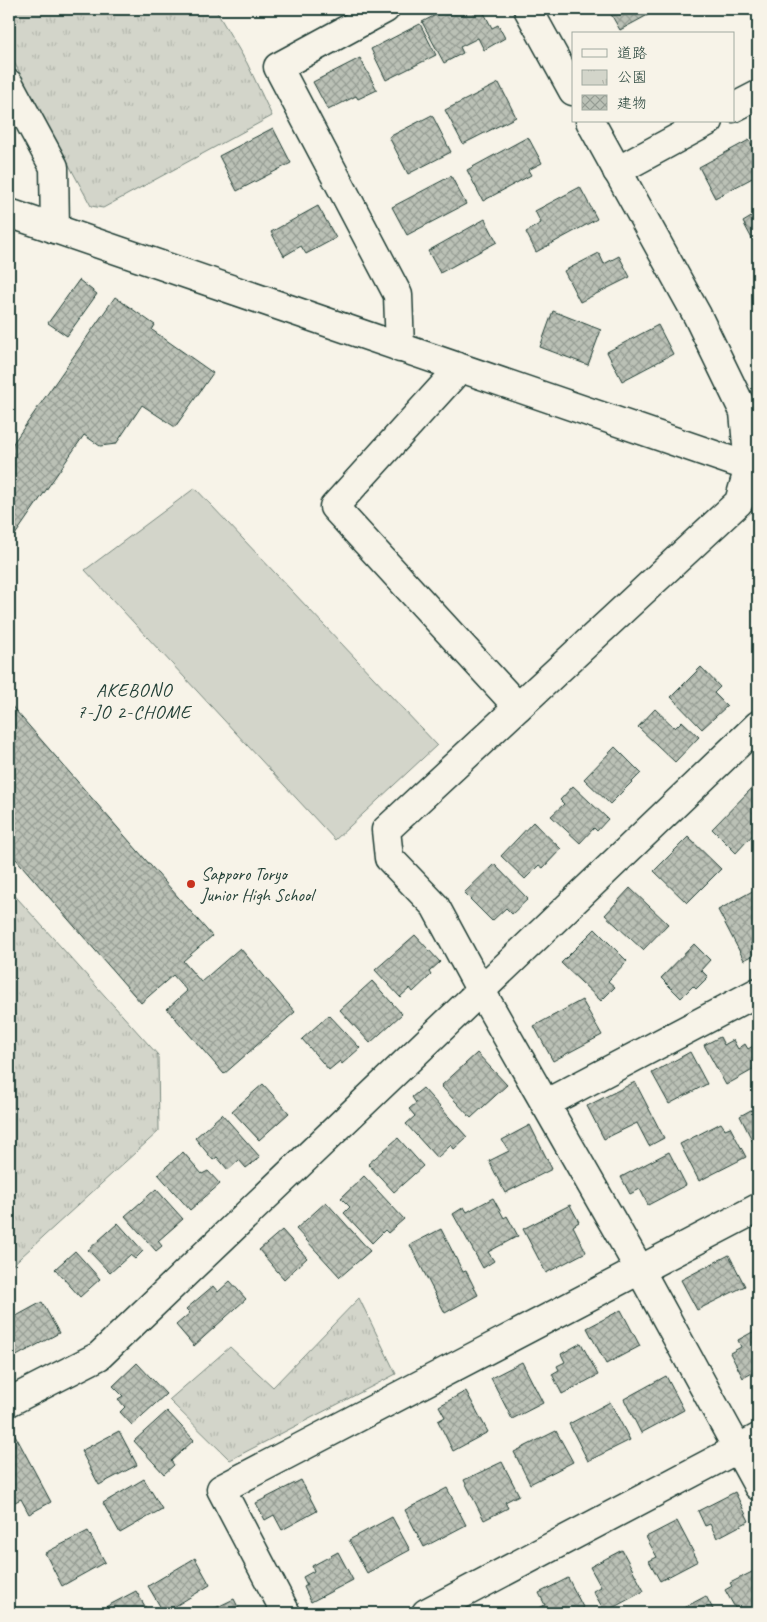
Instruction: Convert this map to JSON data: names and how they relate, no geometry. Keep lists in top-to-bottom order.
{
  "districts": ["AKEBONO 7-JO 2-CHOME"],
  "places": ["Sapporo Toryo Junior High School"],
  "legend": ["道路", "公園", "建物"]
}
